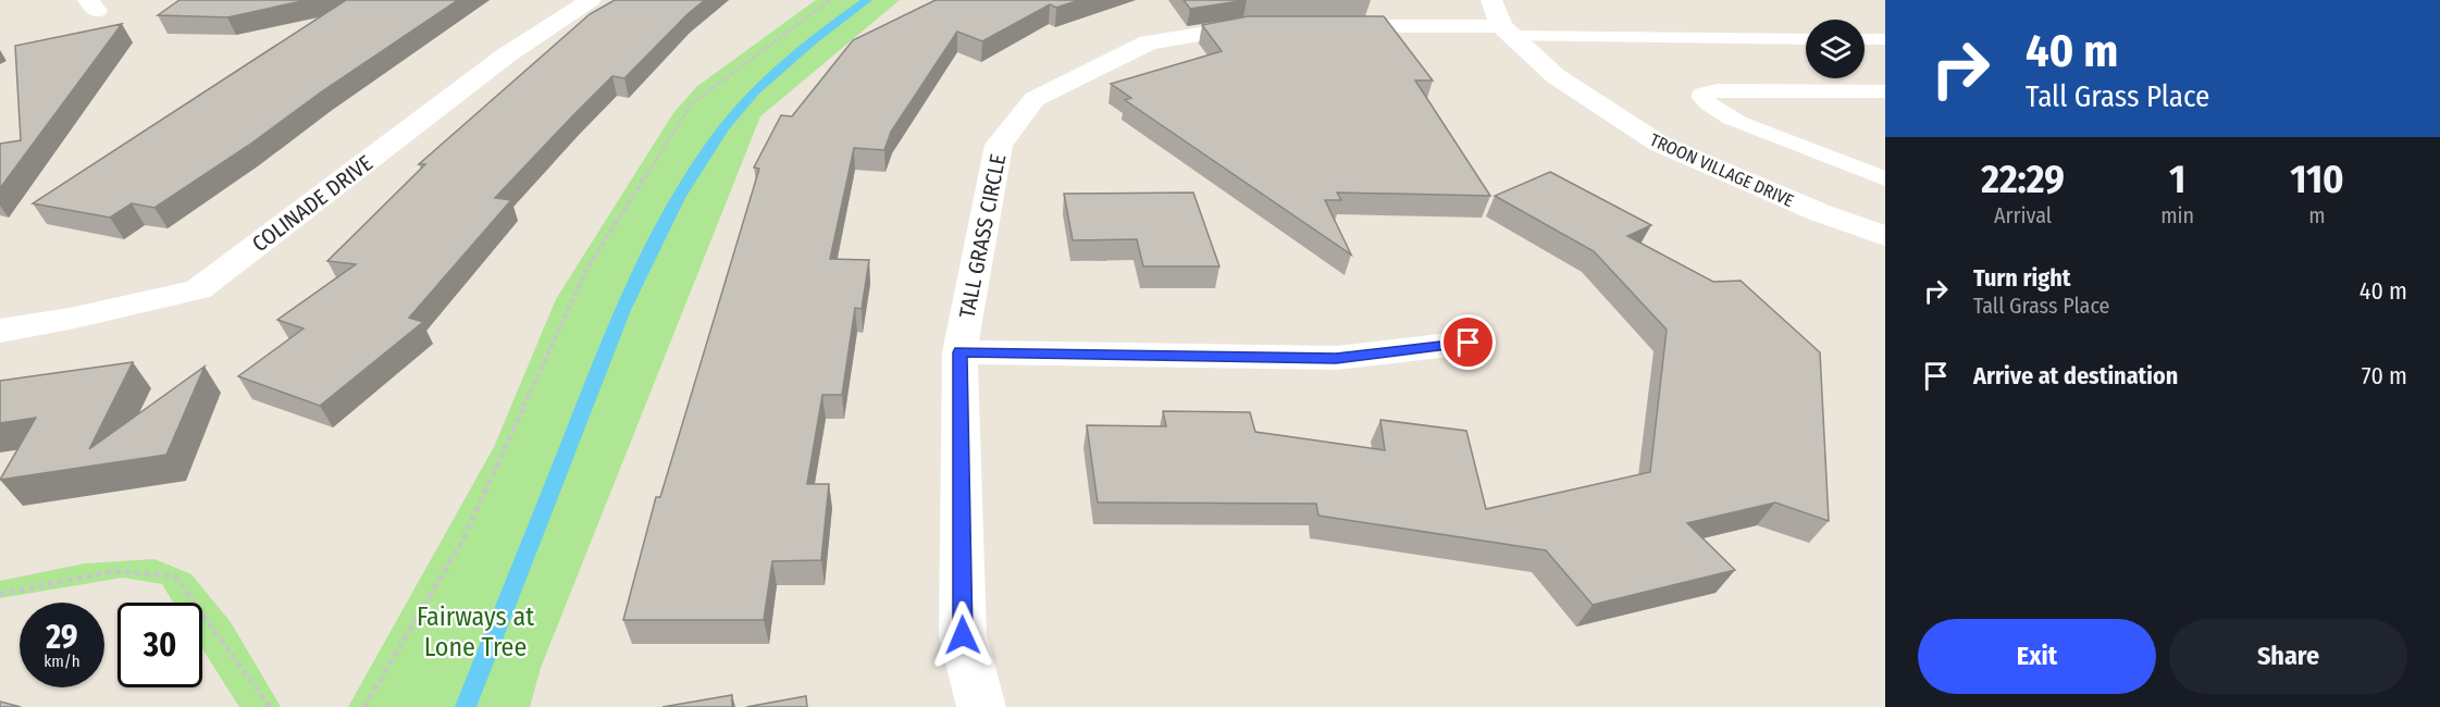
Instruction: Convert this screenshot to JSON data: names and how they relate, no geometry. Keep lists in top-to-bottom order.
{
  "streets": {
    "street": ["TROON VILLAGE DRIVE", "COLINADE DRIVE", "TALL GRASS CIRCLE"]
  },
  "crossings": [
    ["TROON VILLAGE DRIVE", "TALL GRASS CIRCLE"]
  ],
  "parks": ["Fairways at Lone Tree"],
  "page": {
    "turn": ["40 m", "Tall Grass Place"],
    "eta": [
      "22:29",
      "Arrival",
      "1",
      "min",
      "110",
      "m"
    ],
    "list": [
      {
        "name": "Turn right",
        "note": "Tall Grass Place",
        "value": "40 m"
      },
      {
        "name": "Arrive at destination",
        "value": "70 m"
      }
    ],
    "speed": "29 km/h",
    "limit": "30",
    "buttons": ["Exit", "Share"]
  }
}
